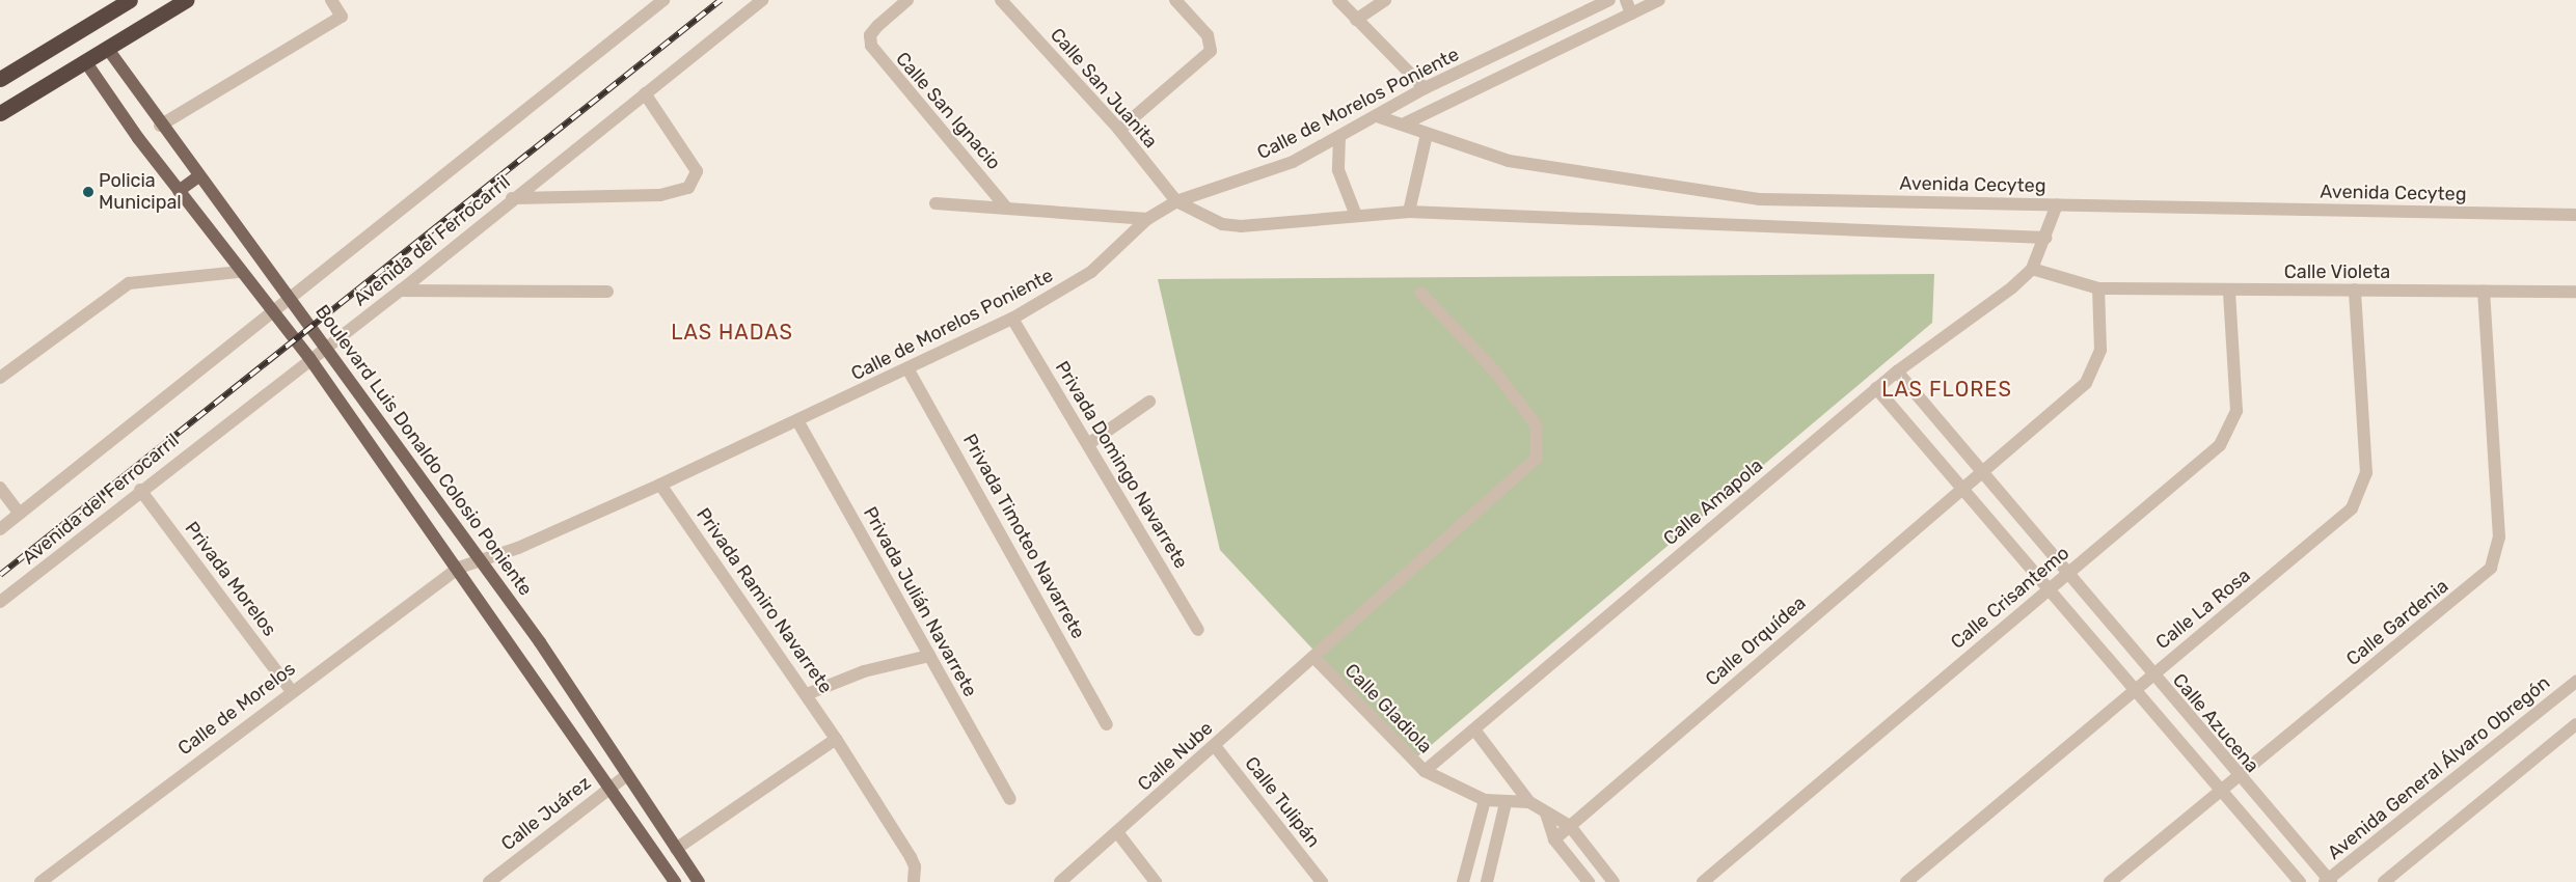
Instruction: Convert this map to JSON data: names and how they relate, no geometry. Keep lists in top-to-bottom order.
{
  "streets": {
    "main road": ["Boulevard Luis Donaldo Colosio Poniente"],
    "street": [
      "Calle San Juanita",
      "Calle de Morelos Poniente",
      "Calle San Ignacio",
      "Avenida Cecyteg",
      "Avenida del Ferrocarril",
      "Calle Violeta",
      "Privada Domingo Navarrete",
      "Calle Amapola",
      "Privada Timoteo Navarrete",
      "Privada Morelos",
      "Calle Crisantemo",
      "Privada Ramiro Navarrete",
      "Privada Julián Navarrete",
      "Calle La Rosa",
      "Calle Gardenia",
      "Calle Orquídea",
      "Calle de Morelos",
      "Calle Gladiola",
      "Calle Azucena",
      "Calle Nube",
      "Avenida General Álvaro Obregón",
      "Calle Tulipán",
      "Calle Juárez"
    ]
  },
  "crossings": [
    ["Calle San Juanita", "Calle de Morelos Poniente"],
    ["Calle de Morelos Poniente", "Avenida Cecyteg"],
    ["Calle de Morelos Poniente", "Boulevard Luis Donaldo Colosio Poniente"],
    ["Calle de Morelos Poniente", "Privada Domingo Navarrete"],
    ["Calle de Morelos Poniente", "Privada Timoteo Navarrete"],
    ["Calle de Morelos Poniente", "Privada Ramiro Navarrete"],
    ["Calle de Morelos Poniente", "Privada Julián Navarrete"],
    ["Calle de Morelos Poniente", "Calle de Morelos"],
    ["Avenida Cecyteg", "Calle Amapola"],
    ["Avenida del Ferrocarril", "Boulevard Luis Donaldo Colosio Poniente"],
    ["Avenida del Ferrocarril", "Privada Morelos"],
    ["Calle Violeta", "Calle Crisantemo"],
    ["Calle Violeta", "Calle La Rosa"],
    ["Calle Violeta", "Calle Gardenia"],
    ["Calle Violeta", "Calle Orquídea"],
    ["Boulevard Luis Donaldo Colosio Poniente", "Calle de Morelos"],
    ["Boulevard Luis Donaldo Colosio Poniente", "Calle Juárez"],
    ["Calle Amapola", "Calle Gladiola"],
    ["Calle Amapola", "Calle Azucena"],
    ["Privada Morelos", "Calle de Morelos"],
    ["Calle Crisantemo", "Calle Azucena"],
    ["Calle La Rosa", "Calle Azucena"],
    ["Calle Gardenia", "Calle Azucena"],
    ["Calle Orquídea", "Calle Azucena"],
    ["Calle Gladiola", "Calle Nube"],
    ["Calle Azucena", "Avenida General Álvaro Obregón"],
    ["Calle Nube", "Calle Tulipán"]
  ],
  "districts": ["LAS HADAS", "LAS FLORES"],
  "places": ["Policia Municipal"]
}
